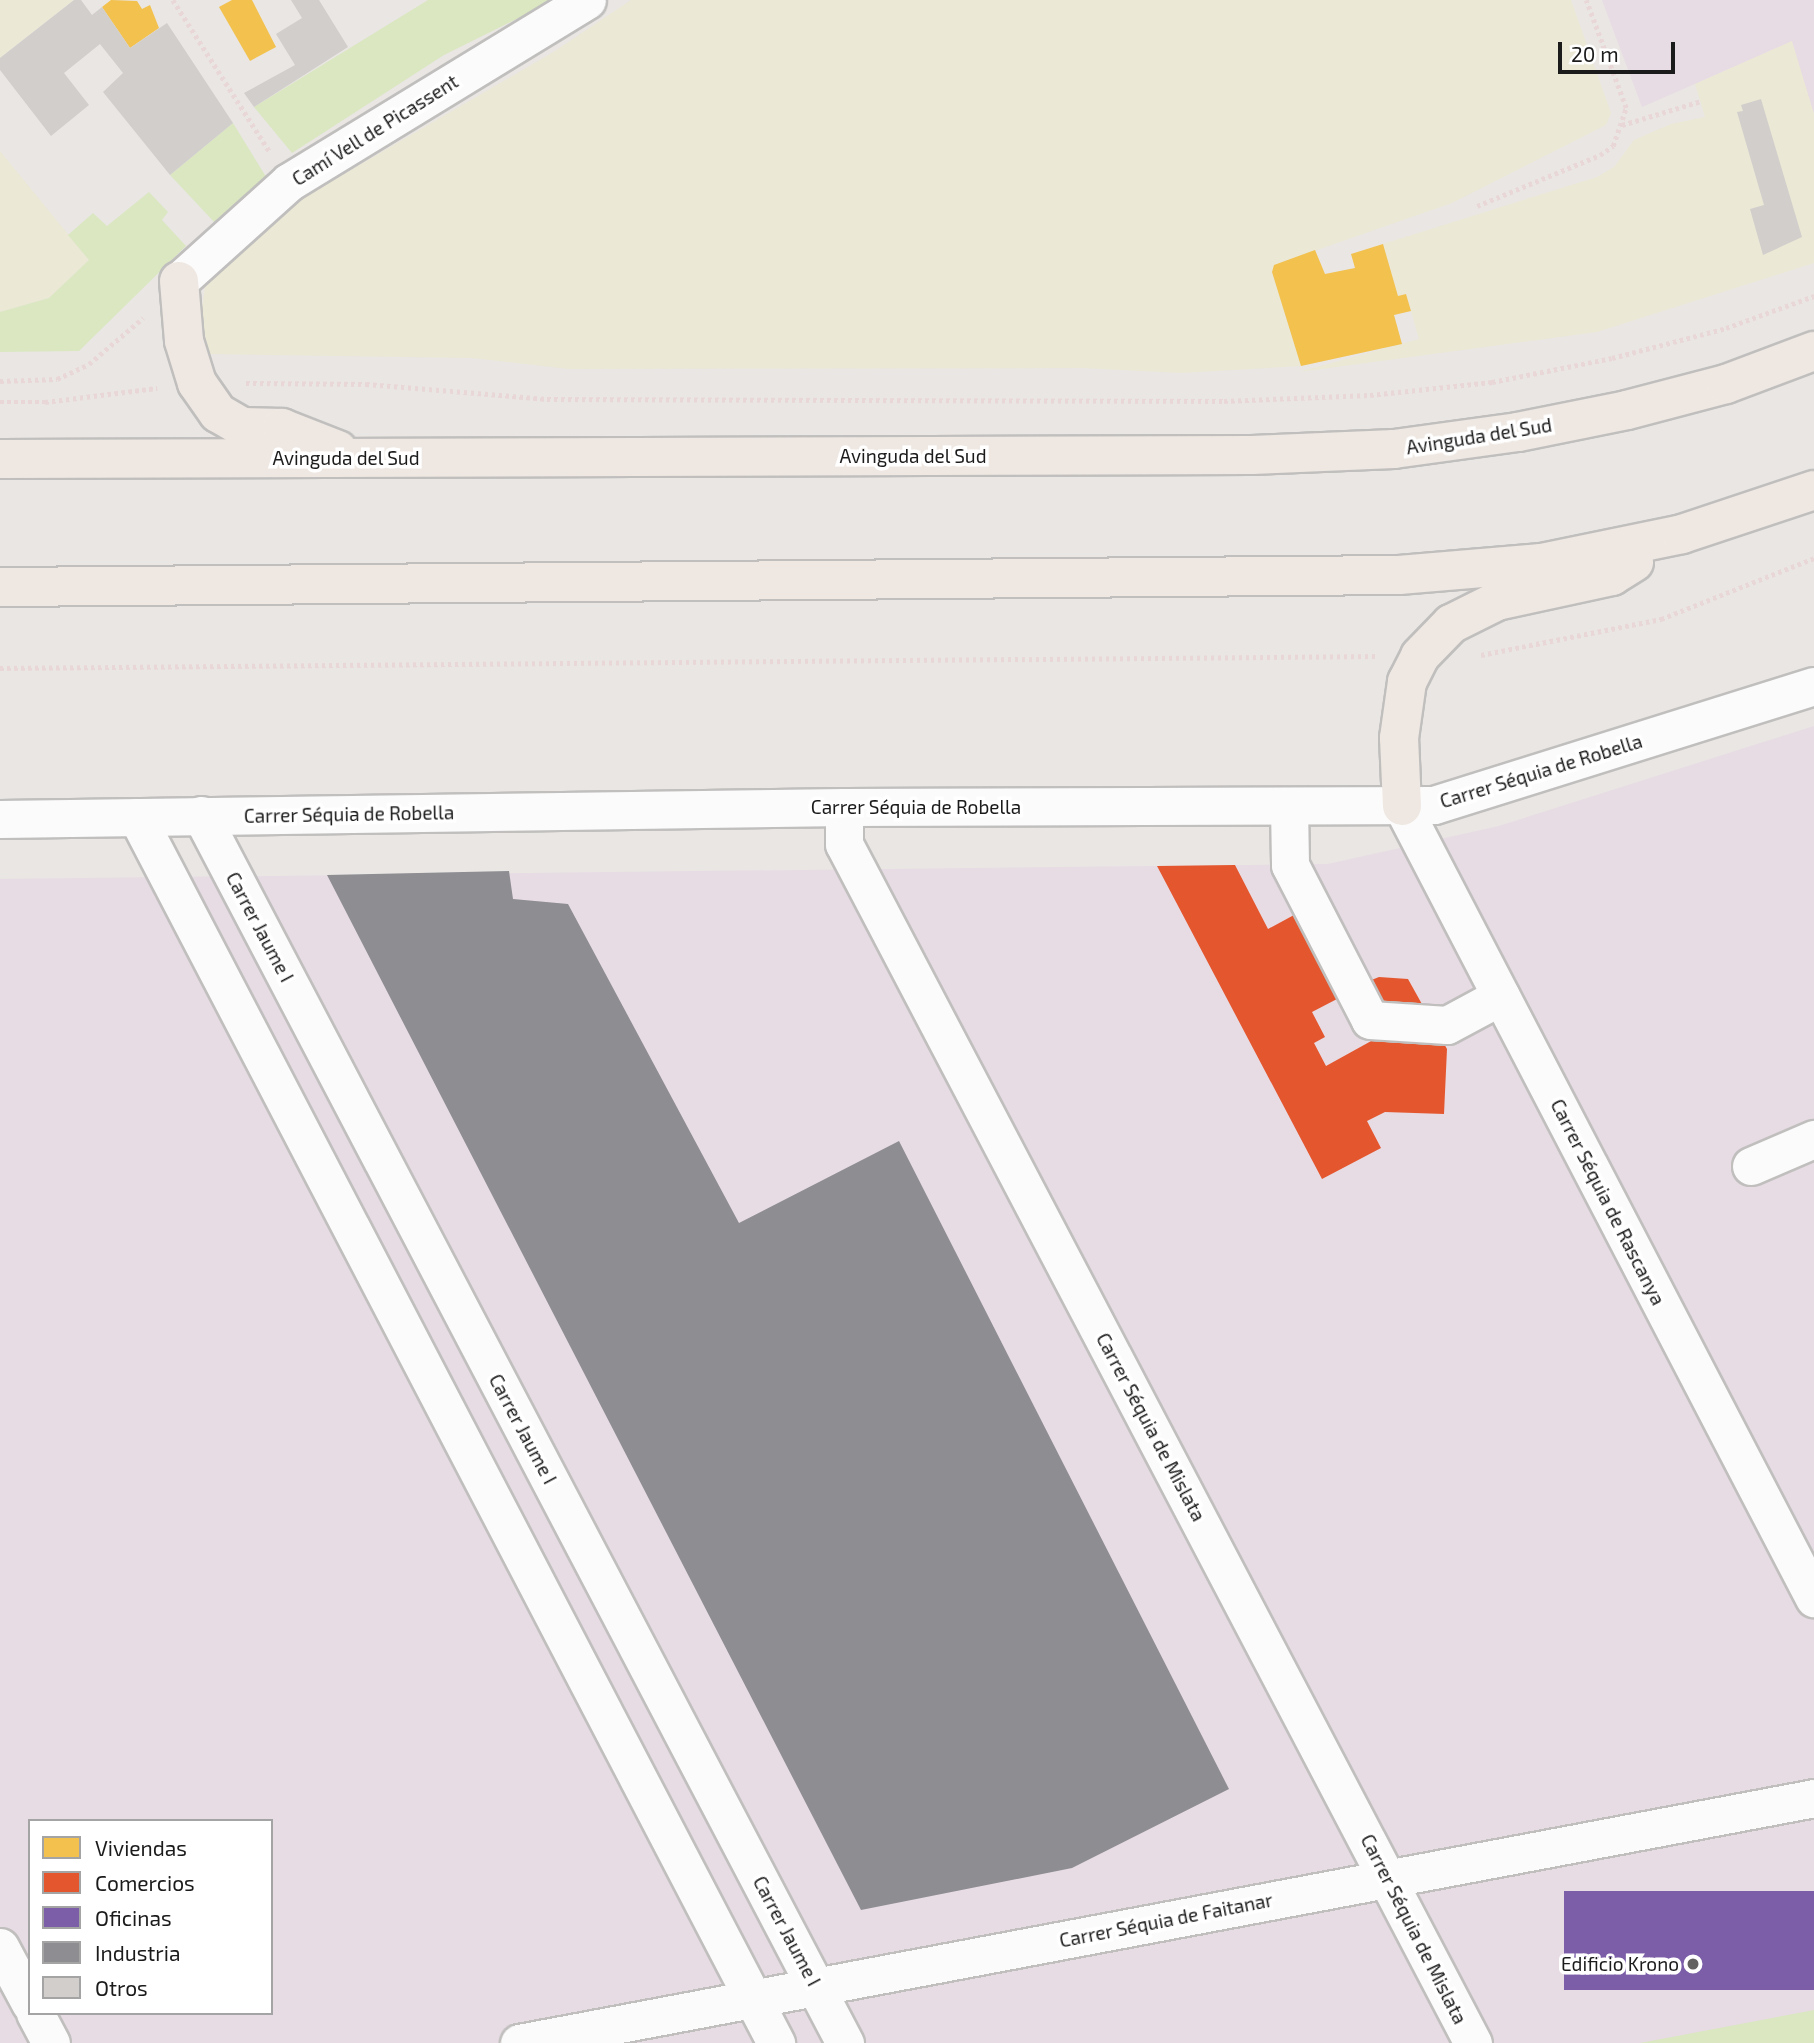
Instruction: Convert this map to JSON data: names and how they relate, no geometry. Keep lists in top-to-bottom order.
{
  "streets": {
    "main road": ["Avinguda del Sud"],
    "street": [
      "Camí Vell de Picassent",
      "Carrer Séquia de Robella",
      "Carrer Jaume I",
      "Carrer Séquia de Rascanya",
      "Carrer Séquia de Mislata",
      "Carrer Séquia de Faitanar"
    ]
  },
  "crossings": [
    ["Carrer Séquia de Robella", "Carrer Jaume I"],
    ["Carrer Séquia de Robella", "Carrer Séquia de Rascanya"],
    ["Carrer Séquia de Robella", "Carrer Séquia de Mislata"],
    ["Carrer Jaume I", "Carrer Séquia de Faitanar"],
    ["Carrer Séquia de Mislata", "Carrer Séquia de Faitanar"]
  ],
  "places": ["Edificio Krono"],
  "legend": [
    "Viviendas",
    "Comercios",
    "Oficinas",
    "Industria",
    "Otros"
  ],
  "scale_bar": "20 m"
}
